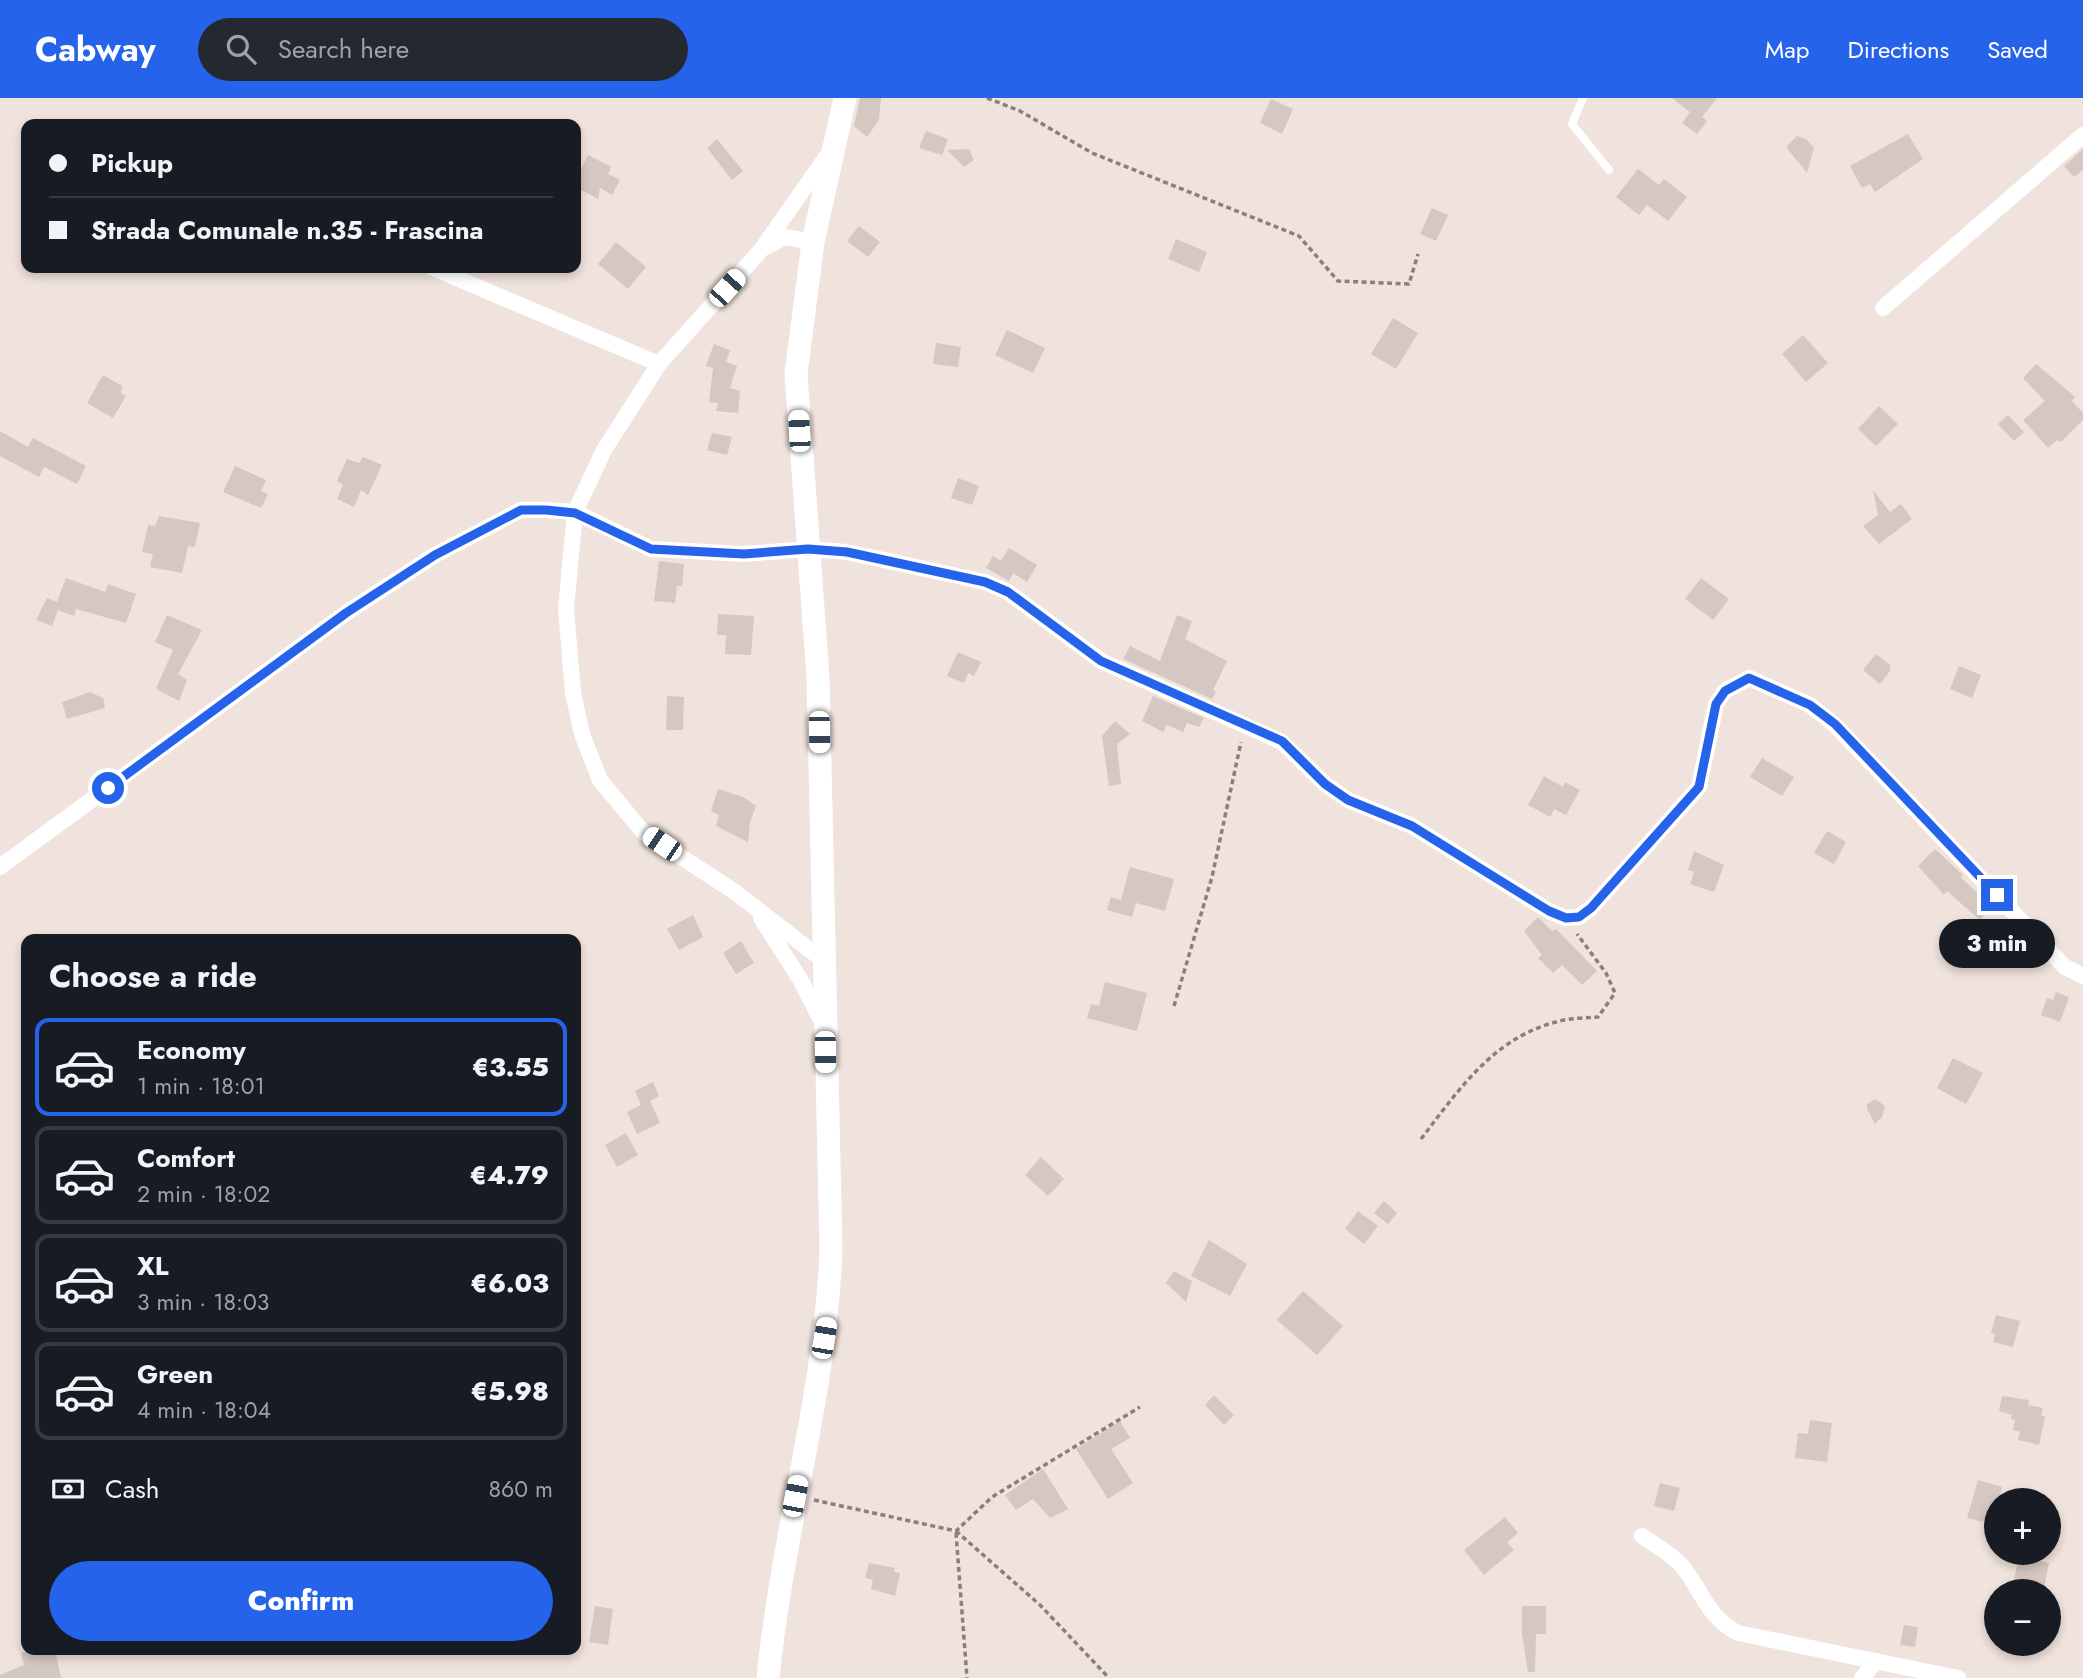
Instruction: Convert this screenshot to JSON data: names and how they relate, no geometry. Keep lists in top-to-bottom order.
{
  "page": {
    "header": "Cabway",
    "search": "Search here",
    "nav": ["Map", "Directions", "Saved"],
    "banner": ["Pickup", "Strada Comunale n.35 - Frascina"],
    "bubble": "3 min",
    "heading": "Choose a ride",
    "list": [
      {
        "name": "Economy",
        "note": "1 min · 18:01",
        "value": "€3.55"
      },
      {
        "name": "Comfort",
        "note": "2 min · 18:02",
        "value": "€4.79"
      },
      {
        "name": "XL",
        "note": "3 min · 18:03",
        "value": "€6.03"
      },
      {
        "name": "Green",
        "note": "4 min · 18:04",
        "value": "€5.98"
      }
    ],
    "pay": ["Cash", "860 m"],
    "map_buttons": ["+", "−"],
    "buttons": "Confirm"
  }
}
